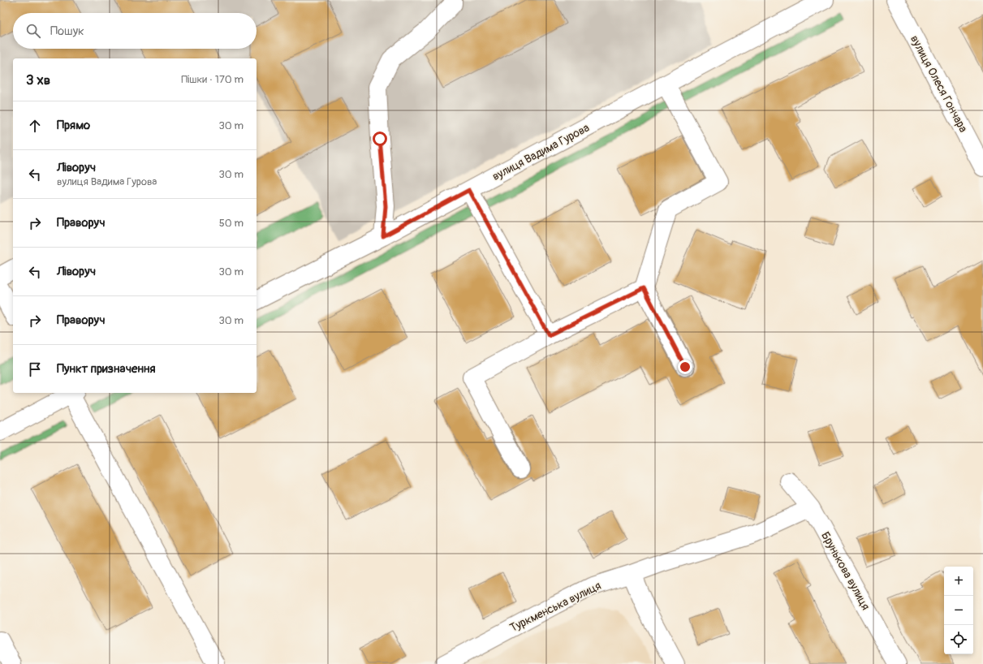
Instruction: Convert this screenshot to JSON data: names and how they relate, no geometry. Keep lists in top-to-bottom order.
{
  "streets": {
    "street": [
      "вулиця Олеся Гончара",
      "вулиця Вадима Гурова",
      "Брунькова вулиця",
      "Туркменська вулиця"
    ]
  },
  "crossings": [
    ["Брунькова вулиця", "Туркменська вулиця"]
  ],
  "page": {
    "search": "Пошук",
    "heading": ["3 хв", "Пішки · 170 m"],
    "list": [
      ["Прямо", "30 m"],
      ["Ліворуч", "вулиця Вадима Гурова", "30 m"],
      ["Праворуч", "50 m"],
      ["Ліворуч", "30 m"],
      ["Праворуч", "30 m"],
      "Пункт призначення"
    ],
    "map_buttons": ["+", "−"]
  }
}
